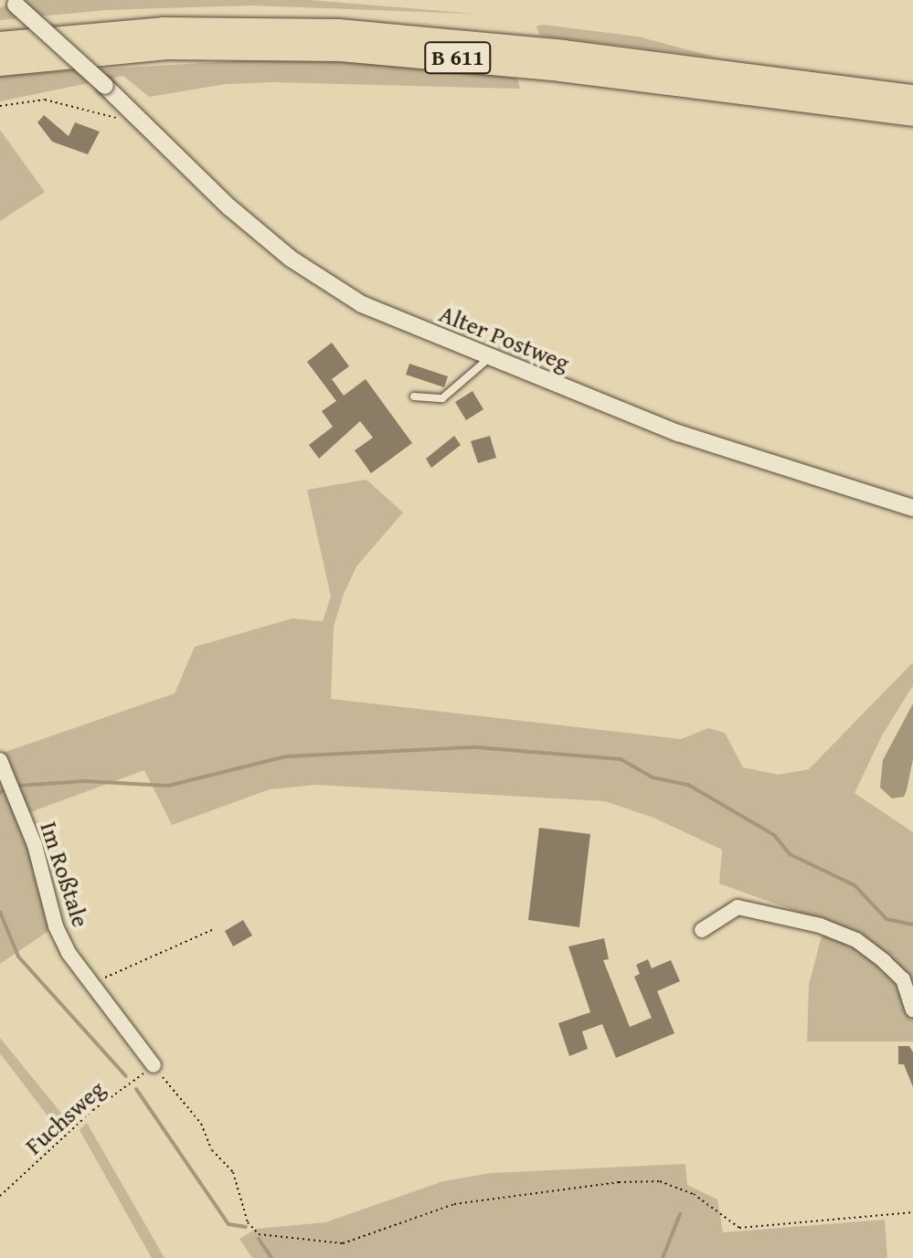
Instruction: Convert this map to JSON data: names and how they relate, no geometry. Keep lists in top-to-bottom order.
{
  "streets": {
    "highway": ["B 611"],
    "street": ["Alter Postweg", "Im Roßtale"],
    "path": ["Fuchsweg"]
  },
  "crossings": [
    ["Im Roßtale", "Fuchsweg"]
  ]
}
